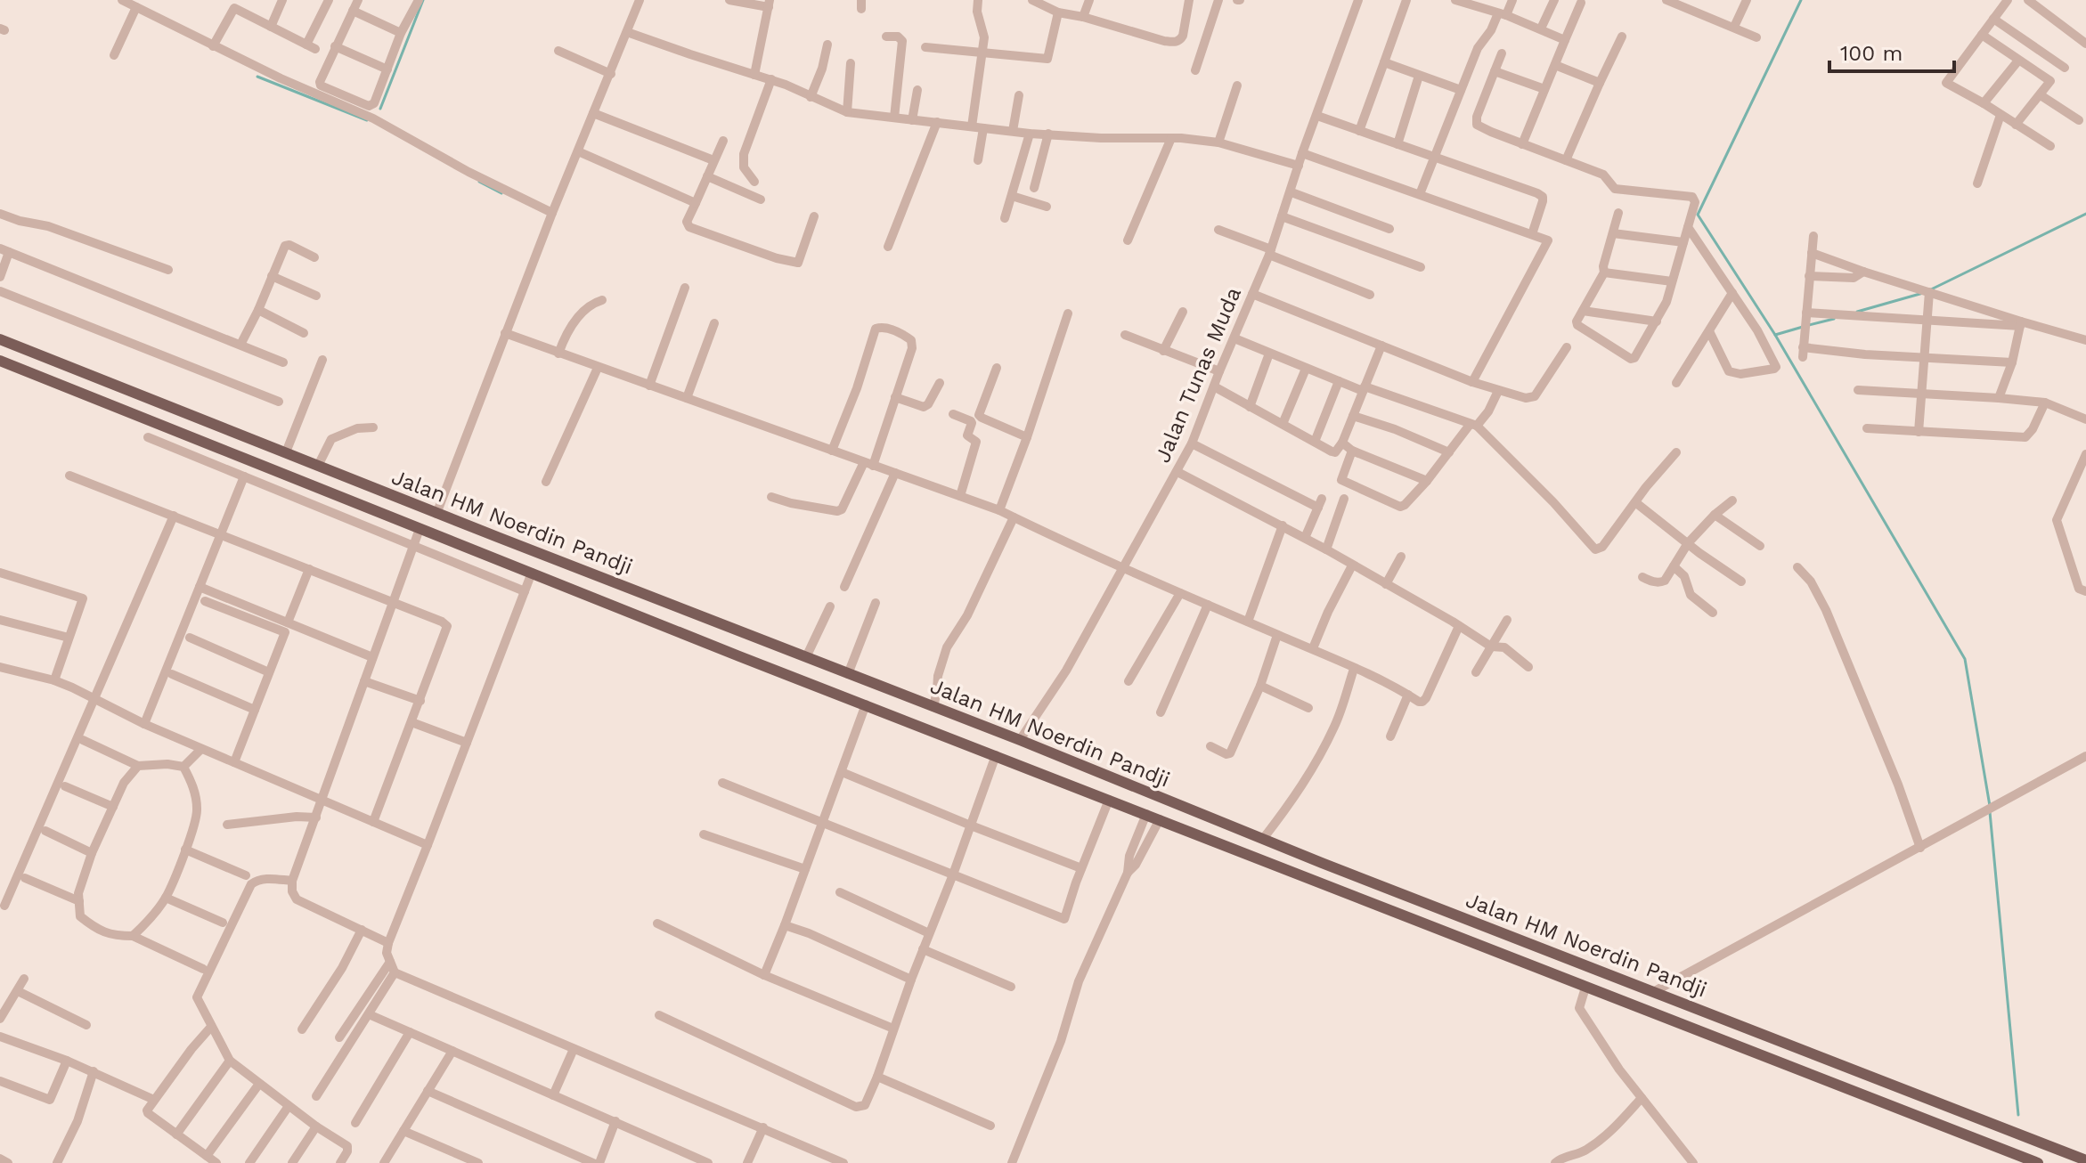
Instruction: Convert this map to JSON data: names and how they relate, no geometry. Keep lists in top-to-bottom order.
{
  "streets": {
    "main road": ["Jalan HM Noerdin Pandji"],
    "street": ["Jalan Tunas Muda"]
  },
  "crossings": [
    ["Jalan Tunas Muda", "Jalan HM Noerdin Pandji"]
  ],
  "scale_bar": "100 m"
}
